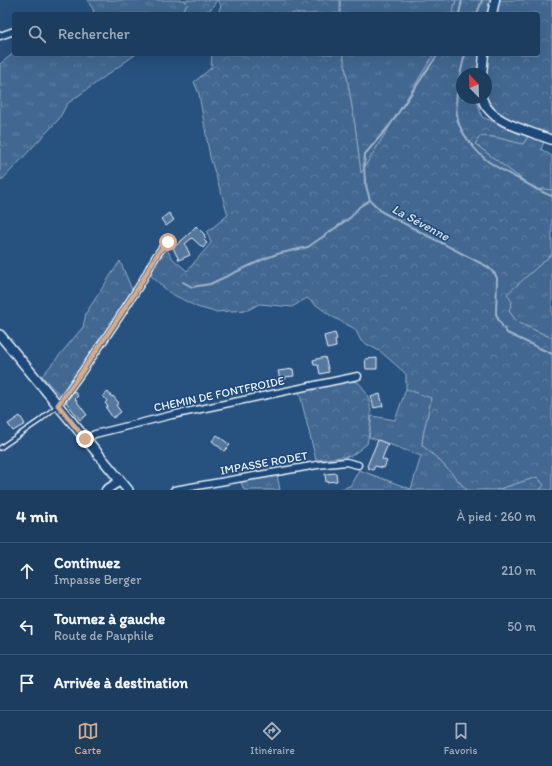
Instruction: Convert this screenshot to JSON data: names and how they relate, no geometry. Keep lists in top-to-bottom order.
{
  "streets": {
    "street": ["CHEMIN DE FONTFROIDE", "IMPASSE RODET"]
  },
  "water": ["La Sévenne"],
  "north": "top left",
  "page": {
    "search": "Rechercher",
    "heading": ["4 min", "À pied · 260 m"],
    "list": [
      ["Continuez", "Impasse Berger", "210 m"],
      ["Tournez à gauche", "Route de Pauphile", "50 m"],
      "Arrivée à destination"
    ],
    "nav": ["Carte", "Itinéraire", "Favoris"]
  }
}
